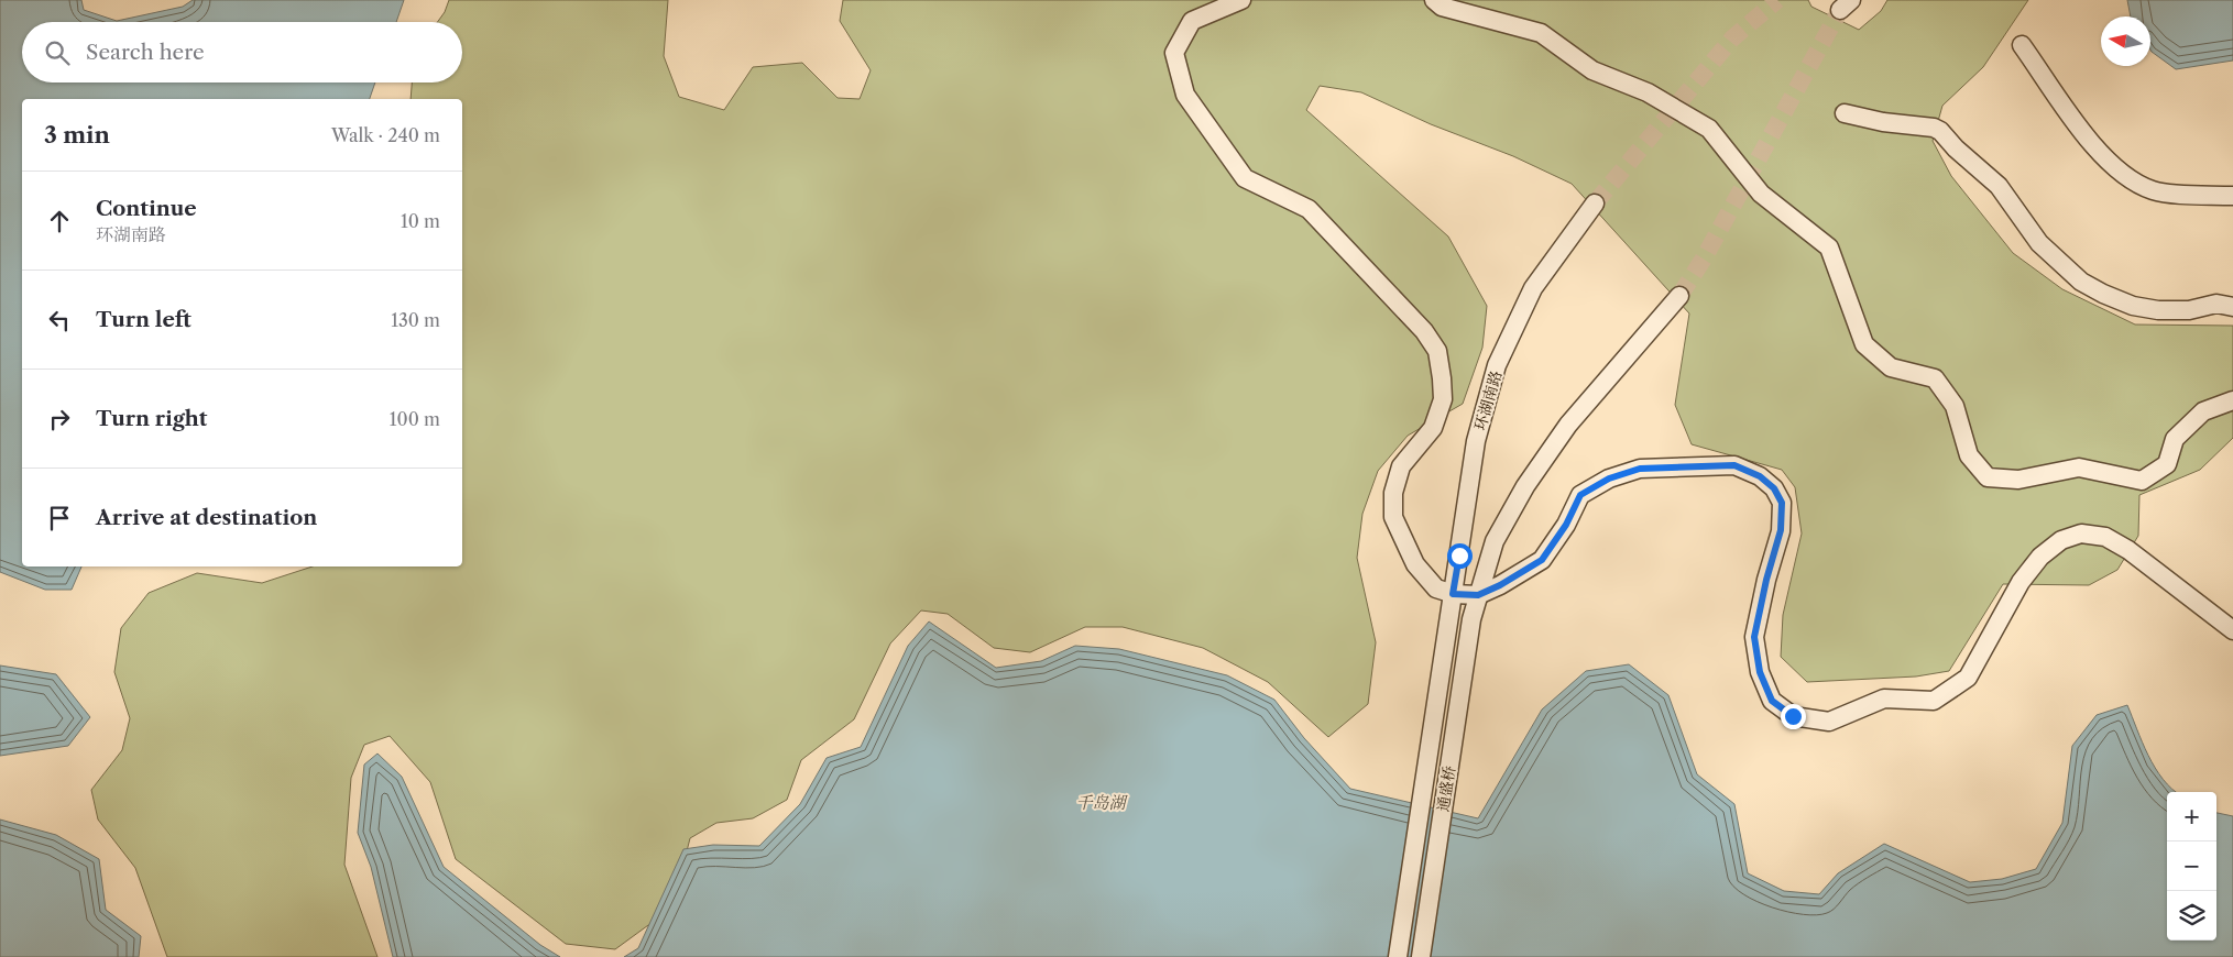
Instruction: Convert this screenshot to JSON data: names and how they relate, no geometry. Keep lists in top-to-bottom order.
{
  "streets": {
    "street": ["环湖南路", "通盛桥"]
  },
  "crossings": [
    ["环湖南路", "通盛桥"]
  ],
  "water": ["千岛湖"],
  "north": "left",
  "page": {
    "search": "Search here",
    "heading": ["3 min", "Walk · 240 m"],
    "list": [
      ["Continue", "环湖南路", "10 m"],
      ["Turn left", "130 m"],
      ["Turn right", "100 m"],
      "Arrive at destination"
    ],
    "map_buttons": ["+", "−"]
  }
}
